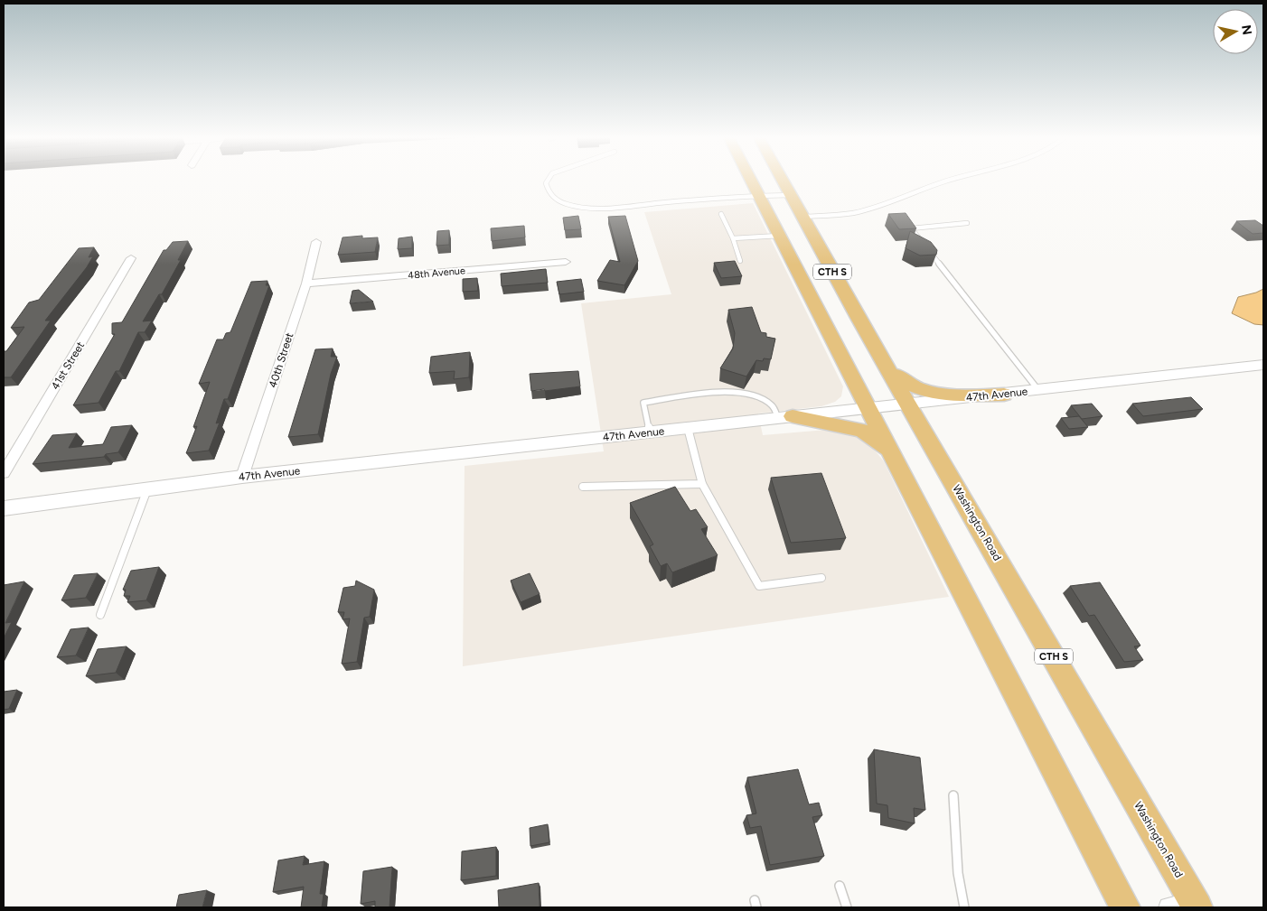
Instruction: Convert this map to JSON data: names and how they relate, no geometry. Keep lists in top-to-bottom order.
{
  "streets": {
    "main road": ["CTH S", "Washington Road"],
    "street": [
      "48th Avenue",
      "40th Street",
      "41st Street",
      "47th Avenue"
    ]
  },
  "crossings": [
    ["CTH S", "47th Avenue"],
    ["48th Avenue", "40th Street"],
    ["40th Street", "47th Avenue"],
    ["47th Avenue", "Washington Road"]
  ],
  "north": "right"
}
